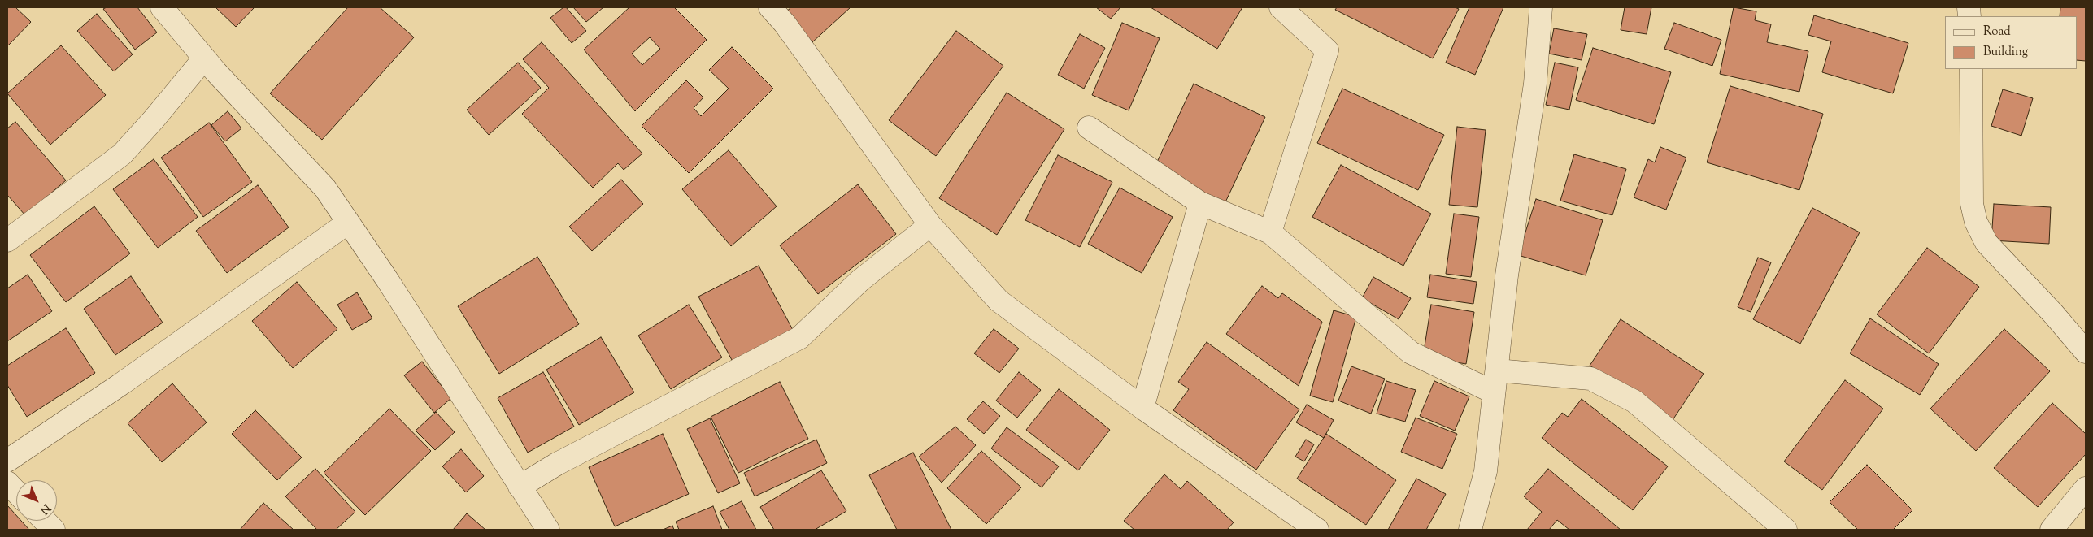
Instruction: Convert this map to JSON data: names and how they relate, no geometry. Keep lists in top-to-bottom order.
{
  "legend": ["Road", "Building"],
  "north": "bottom right"
}
